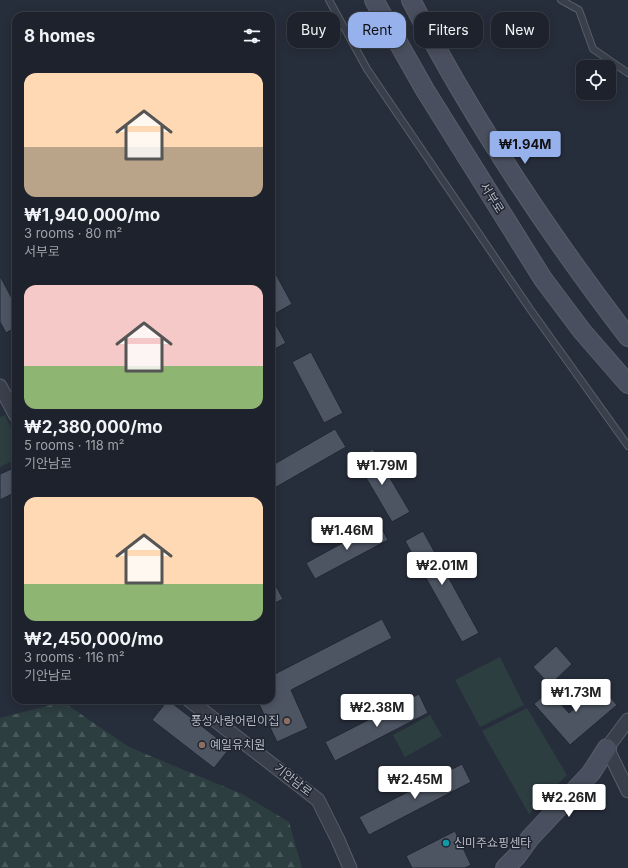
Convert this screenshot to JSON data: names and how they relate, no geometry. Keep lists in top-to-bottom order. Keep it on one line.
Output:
{"streets":{"main road":["서부로"],"street":["기안남로"]},"places":["풍성사랑어린이집","예일유치원","신미주쇼핑센타"],"page":{"chip":["Buy","Rent","Filters","New"],"heading":"8 homes","list":[{"name":"₩1,940,000/mo","note":"3 rooms · 80 m² · 서부로"},{"name":"₩2,380,000/mo","note":"5 rooms · 118 m² · 기안남로"},{"name":"₩2,450,000/mo","note":"3 rooms · 116 m² · 기안남로"}],"price":["₩1.94M","₩1.79M","₩1.46M","₩2.01M","₩1.73M","₩2.38M","₩2.45M","₩2.26M"]}}
